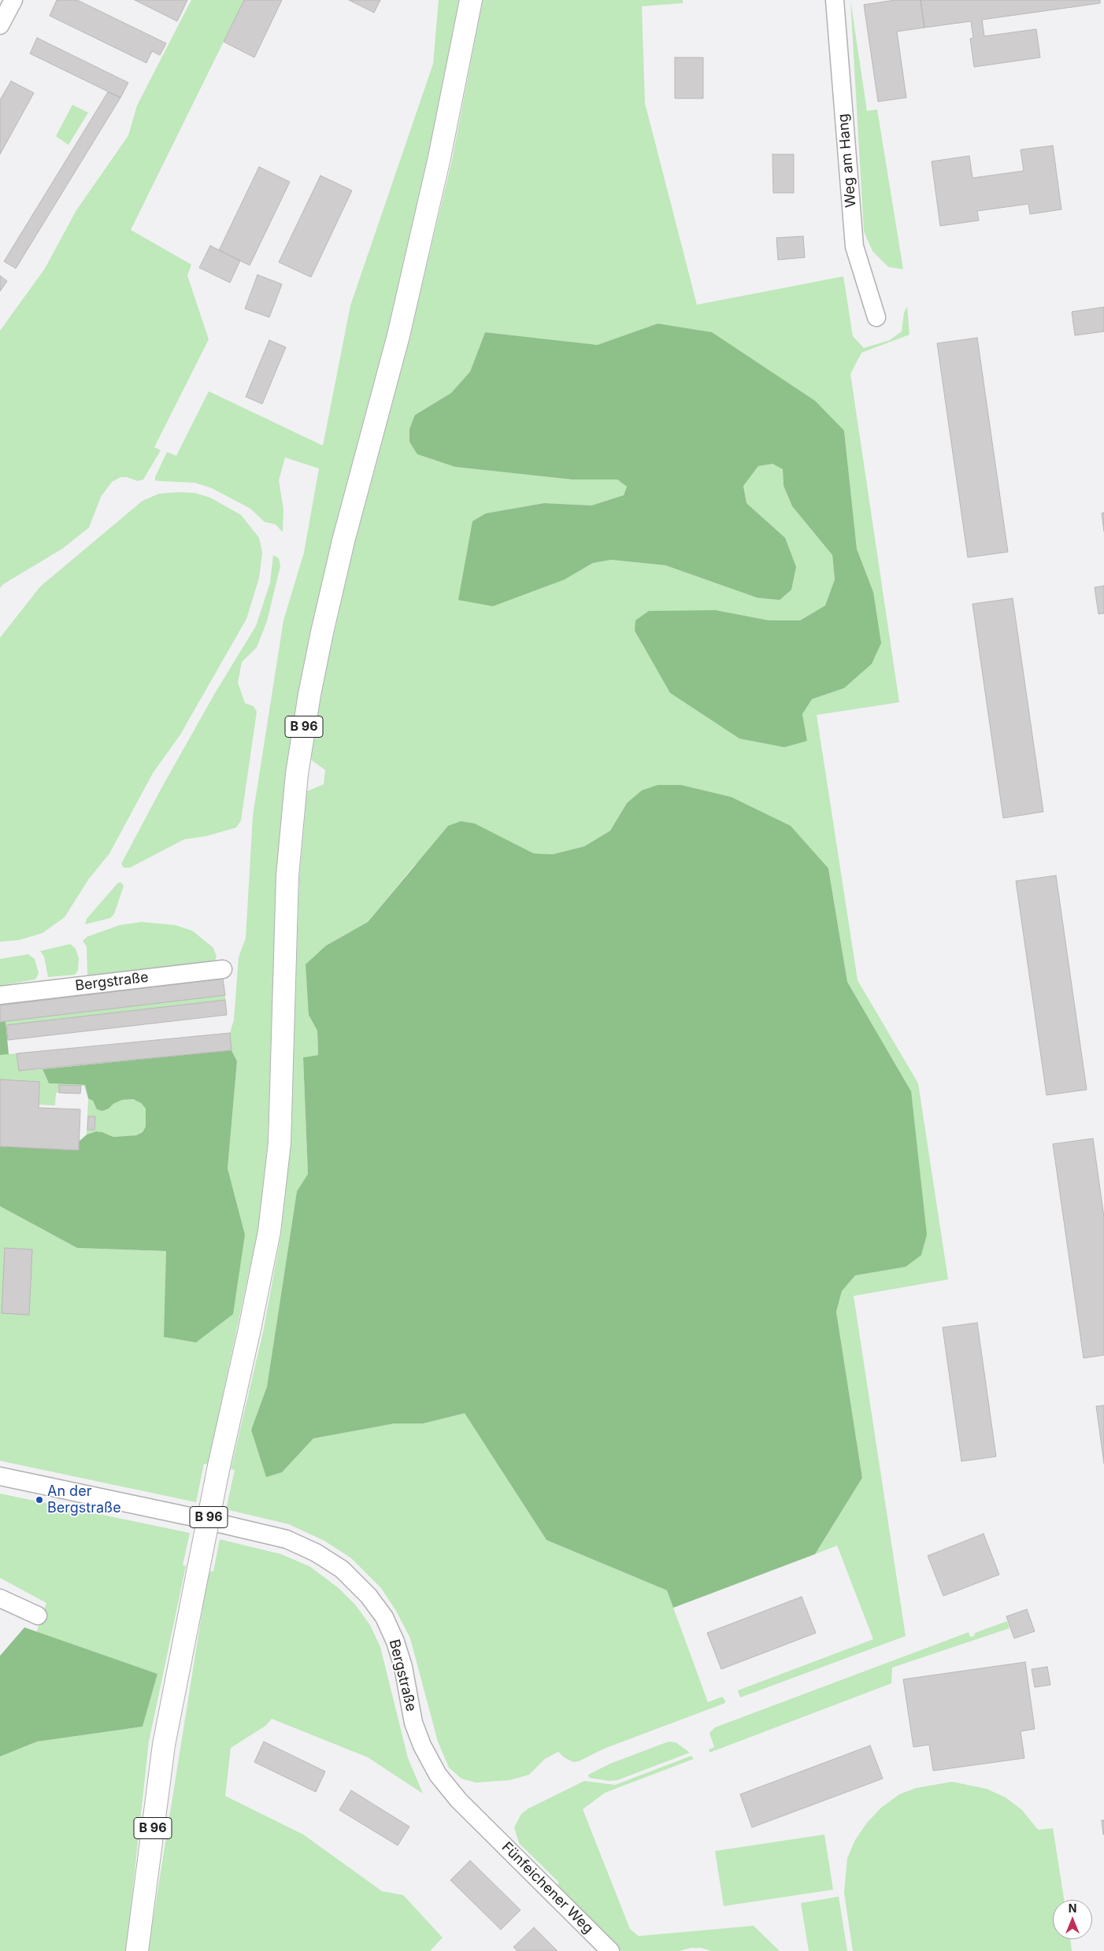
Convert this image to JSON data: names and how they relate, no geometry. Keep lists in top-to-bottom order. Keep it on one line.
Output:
{"streets":{"main road":["B 96"],"street":["Weg am Hang","Bergstraße","Fünfeichener Weg"]},"crossings":[["Bergstraße","Fünfeichener Weg"]],"places":["An der Bergstraße"],"north":"top"}
